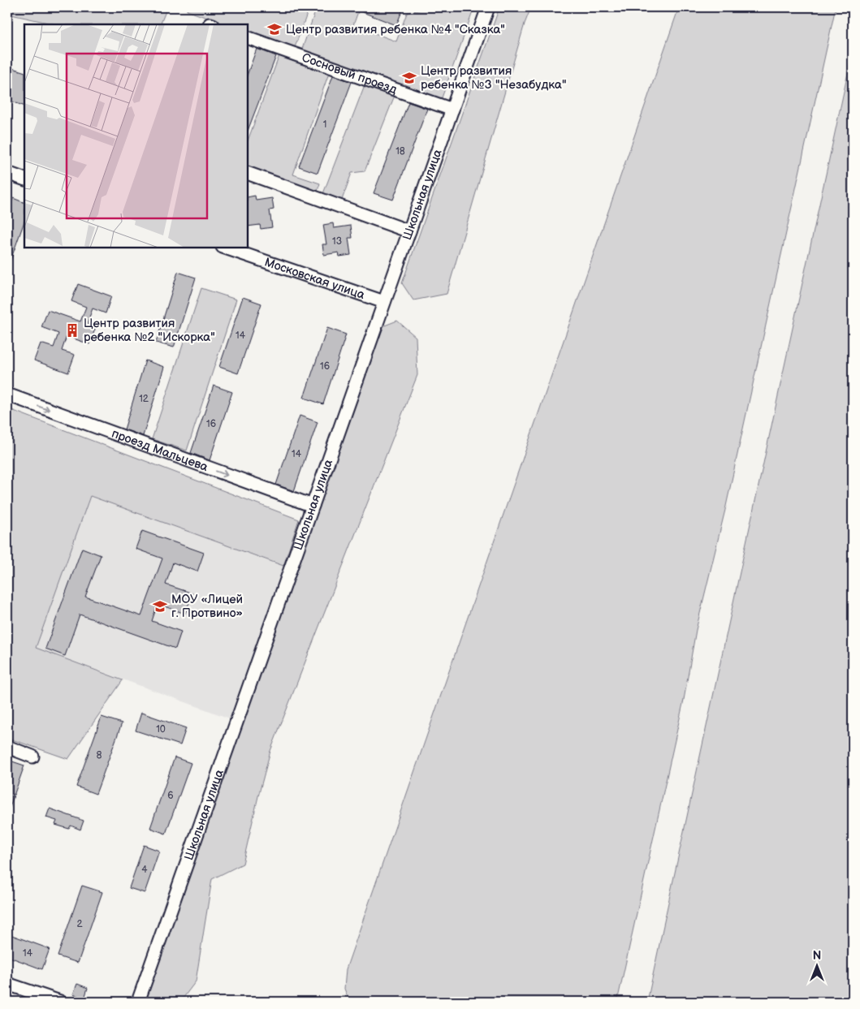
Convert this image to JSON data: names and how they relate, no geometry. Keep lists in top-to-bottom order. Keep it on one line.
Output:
{"streets":{"street":["Сосновый проезд","Школьная улица","Московская улица","проезд Мальцева"]},"crossings":[["Сосновый проезд","Школьная улица"],["Школьная улица","Московская улица"],["Школьная улица","проезд Мальцева"]],"one_way":["проезд Мальцева"],"places":{"school or university":["Центр развития ребенка №4 \"Сказка\"","Центр развития ребенка №3 \"Незабудка\"","МОУ «Лицей г. Протвино»"],"building":["Центр развития ребенка №2 \"Искорка\""]},"house_numbers":["1","18","13","14","16","12","16","14","10","8","6","4","2","14"],"north":"top"}
